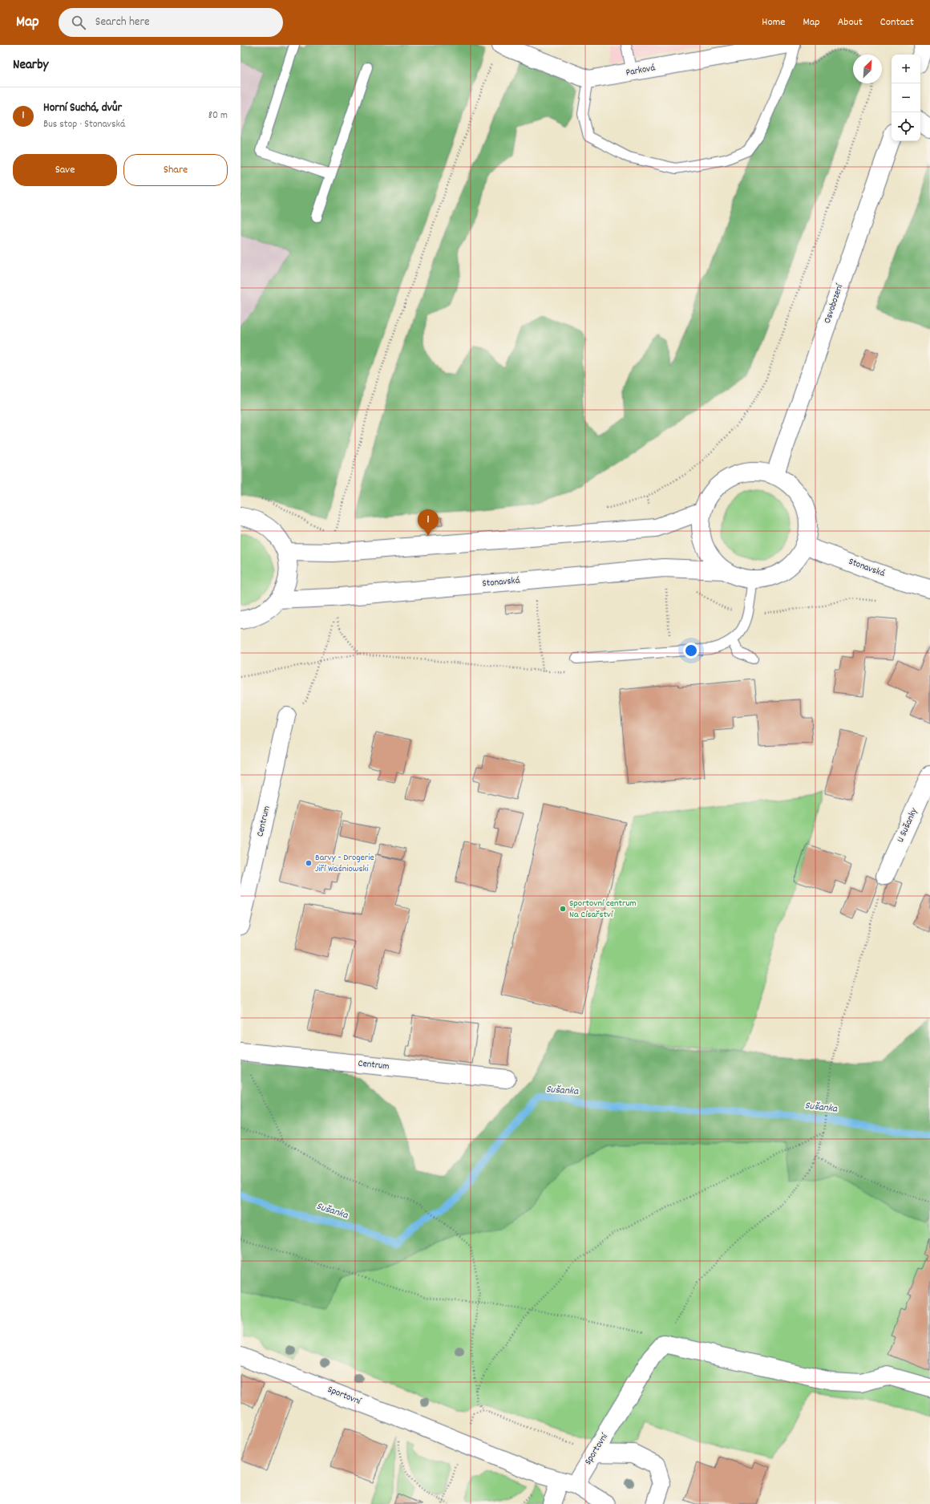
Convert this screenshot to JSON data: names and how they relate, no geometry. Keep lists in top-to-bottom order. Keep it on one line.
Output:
{"streets":{"main road":["Parková","Osvobození","Stonavská","Centrum","U Sušanky","Sportovní"]},"crossings":[["Osvobození","Stonavská"]],"water":["Sušanka"],"places":["Barvy - Drogerie Jiří Waśniowski","Sportovní centrum Na Císařství"],"north":"top right","page":{"header":"Map","search":"Search here","nav":["Home","Map","About","Contact"],"heading":"Nearby","map_buttons":["+","−"],"list":[{"mark":"1","name":"Horní Suchá, dvůr","note":"Bus stop · Stonavská","value":"80 m"}],"buttons":["Save","Share"],"pins":"1"}}
